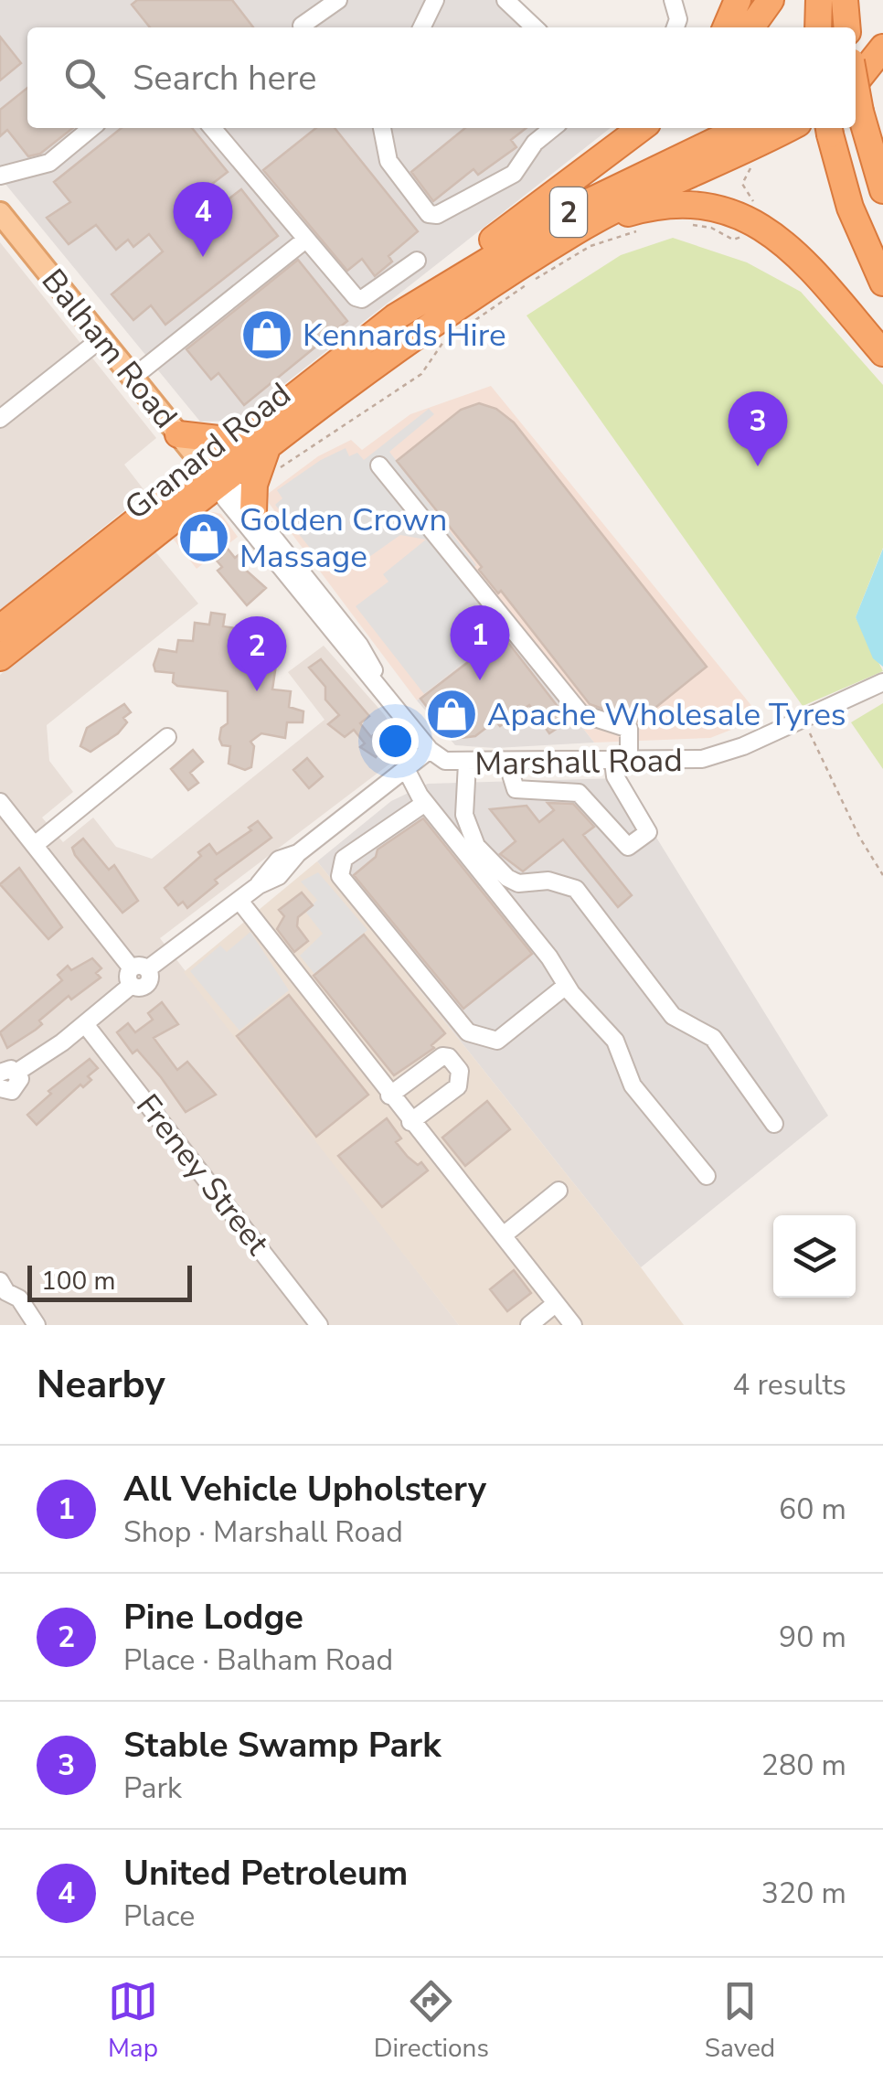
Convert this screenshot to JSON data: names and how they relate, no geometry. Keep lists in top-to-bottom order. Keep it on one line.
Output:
{"streets":{"highway":["2","Granard Road"],"main road":["Balham Road"],"street":["Marshall Road","Freney Street"]},"crossings":[["Balham Road","Granard Road"],["Balham Road","Marshall Road"],["Marshall Road","Freney Street"]],"places":{"shop":["Kennards Hire","Golden Crown Massage","Apache Wholesale Tyres"]},"scale_bar":"100 m","page":{"search":"Search here","pins":["4","3","1","2"],"scale":"100 m","heading":["Nearby","4 results"],"list":[{"mark":"1","name":"All Vehicle Upholstery","note":"Shop · Marshall Road","value":"60 m"},{"mark":"2","name":"Pine Lodge","note":"Place · Balham Road","value":"90 m"},{"mark":"3","name":"Stable Swamp Park","note":"Park","value":"280 m"},{"mark":"4","name":"United Petroleum","note":"Place","value":"320 m"}],"nav":["Map","Directions","Saved"]}}
